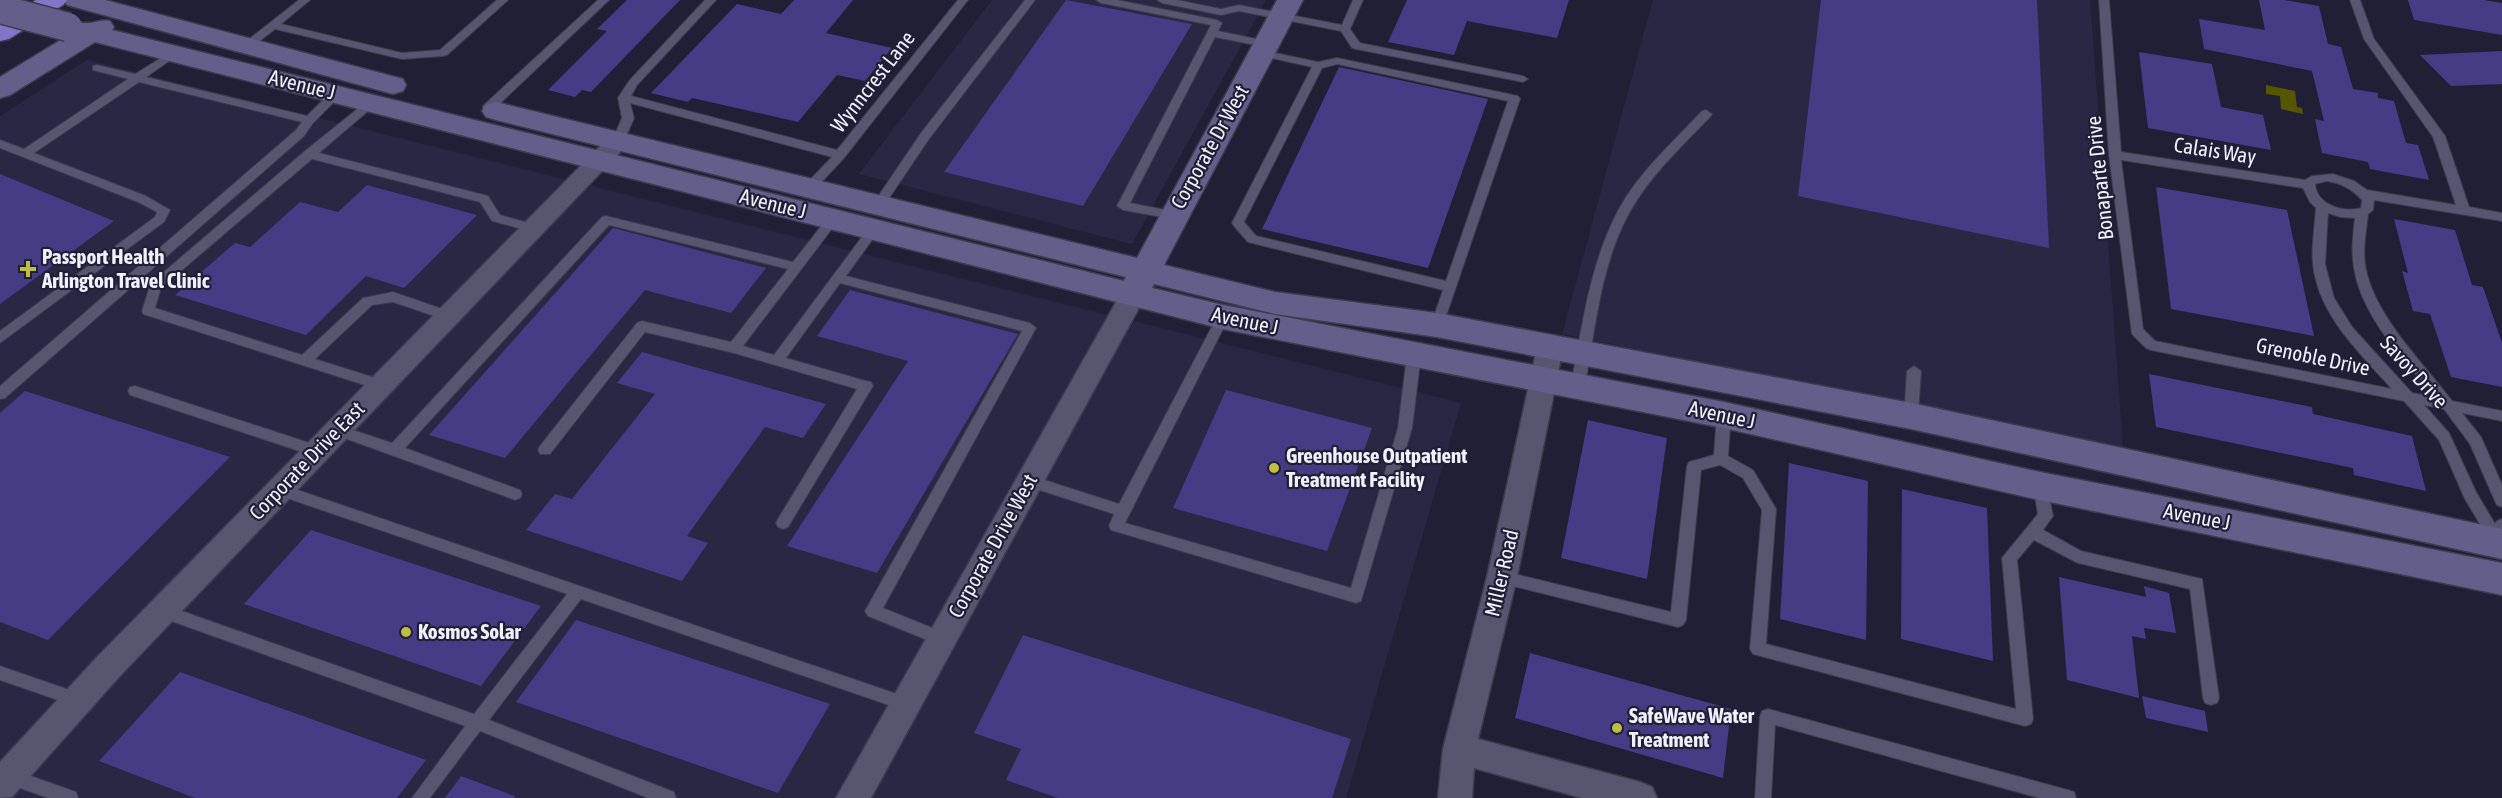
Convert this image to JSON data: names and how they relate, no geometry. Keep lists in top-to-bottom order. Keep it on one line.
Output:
{"streets":{"street":["Avenue J","Corporate Dr West","Corporate Drive East","Corporate Drive West","Miller Road"],"lane":["Wynncrest Lane","Calais Way","Bonaparte Drive","Grenoble Drive","Savoy Drive"]},"crossings":[["Wynncrest Lane","Avenue J"],["Avenue J","Corporate Dr West"],["Avenue J","Savoy Drive"],["Avenue J","Corporate Drive East"],["Avenue J","Corporate Drive West"],["Avenue J","Miller Road"],["Corporate Dr West","Corporate Drive West"],["Calais Way","Bonaparte Drive"],["Bonaparte Drive","Grenoble Drive"],["Grenoble Drive","Savoy Drive"]],"places":{"health":["Passport Health Arlington Travel Clinic"],"other":["Greenhouse Outpatient Treatment Facility","Kosmos Solar","SafeWave Water Treatment"]}}
